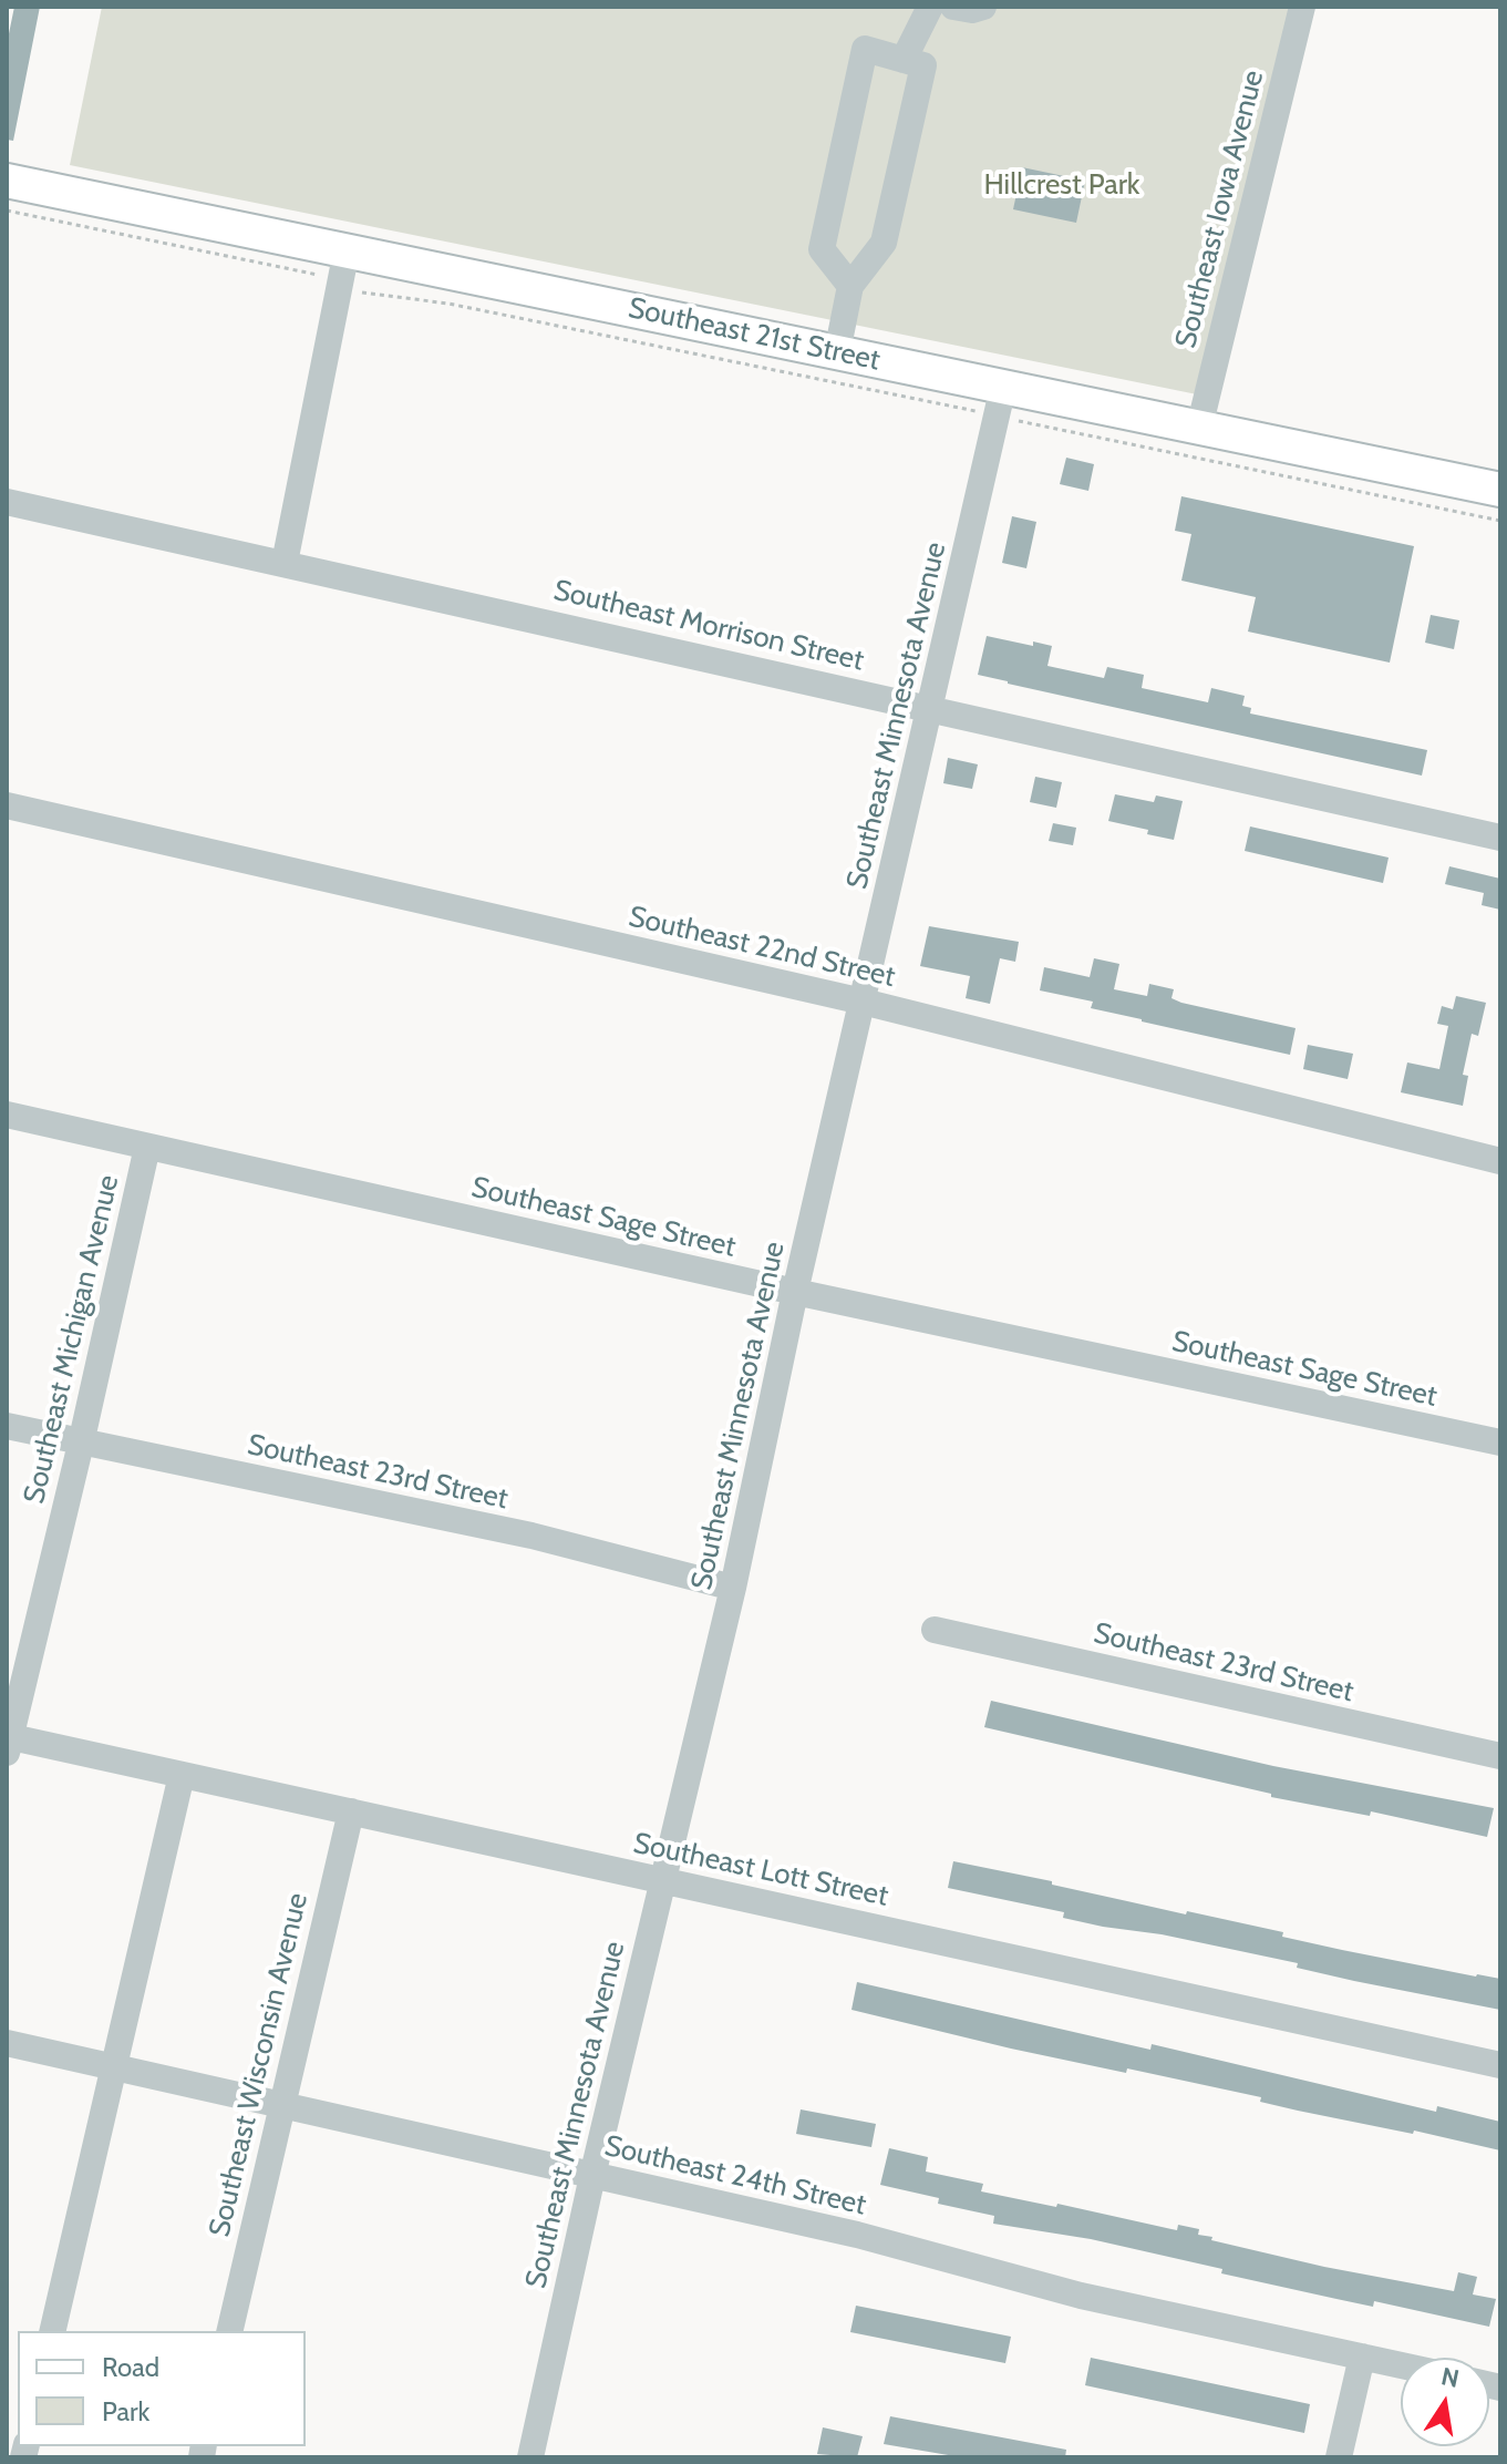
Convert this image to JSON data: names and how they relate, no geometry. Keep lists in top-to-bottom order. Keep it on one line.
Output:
{"streets":{"main road":["Southeast 21st Street"],"street":["Southeast Iowa Avenue","Southeast Morrison Street","Southeast Minnesota Avenue","Southeast 22nd Street","Southeast Sage Street","Southeast Michigan Avenue","Southeast 23rd Street","Southeast Lott Street","Southeast Wisconsin Avenue","Southeast 24th Street"]},"crossings":[["Southeast Iowa Avenue","Southeast 21st Street"],["Southeast 21st Street","Southeast Minnesota Avenue"],["Southeast Morrison Street","Southeast Minnesota Avenue"],["Southeast Minnesota Avenue","Southeast 22nd Street"],["Southeast Minnesota Avenue","Southeast Sage Street"],["Southeast Minnesota Avenue","Southeast 23rd Street"],["Southeast Minnesota Avenue","Southeast Lott Street"],["Southeast Minnesota Avenue","Southeast 24th Street"],["Southeast Sage Street","Southeast Michigan Avenue"],["Southeast Michigan Avenue","Southeast 23rd Street"],["Southeast Michigan Avenue","Southeast Lott Street"],["Southeast Lott Street","Southeast Wisconsin Avenue"],["Southeast Wisconsin Avenue","Southeast 24th Street"]],"parks":["Hillcrest Park"],"legend":["Road","Park"],"north":"top"}
